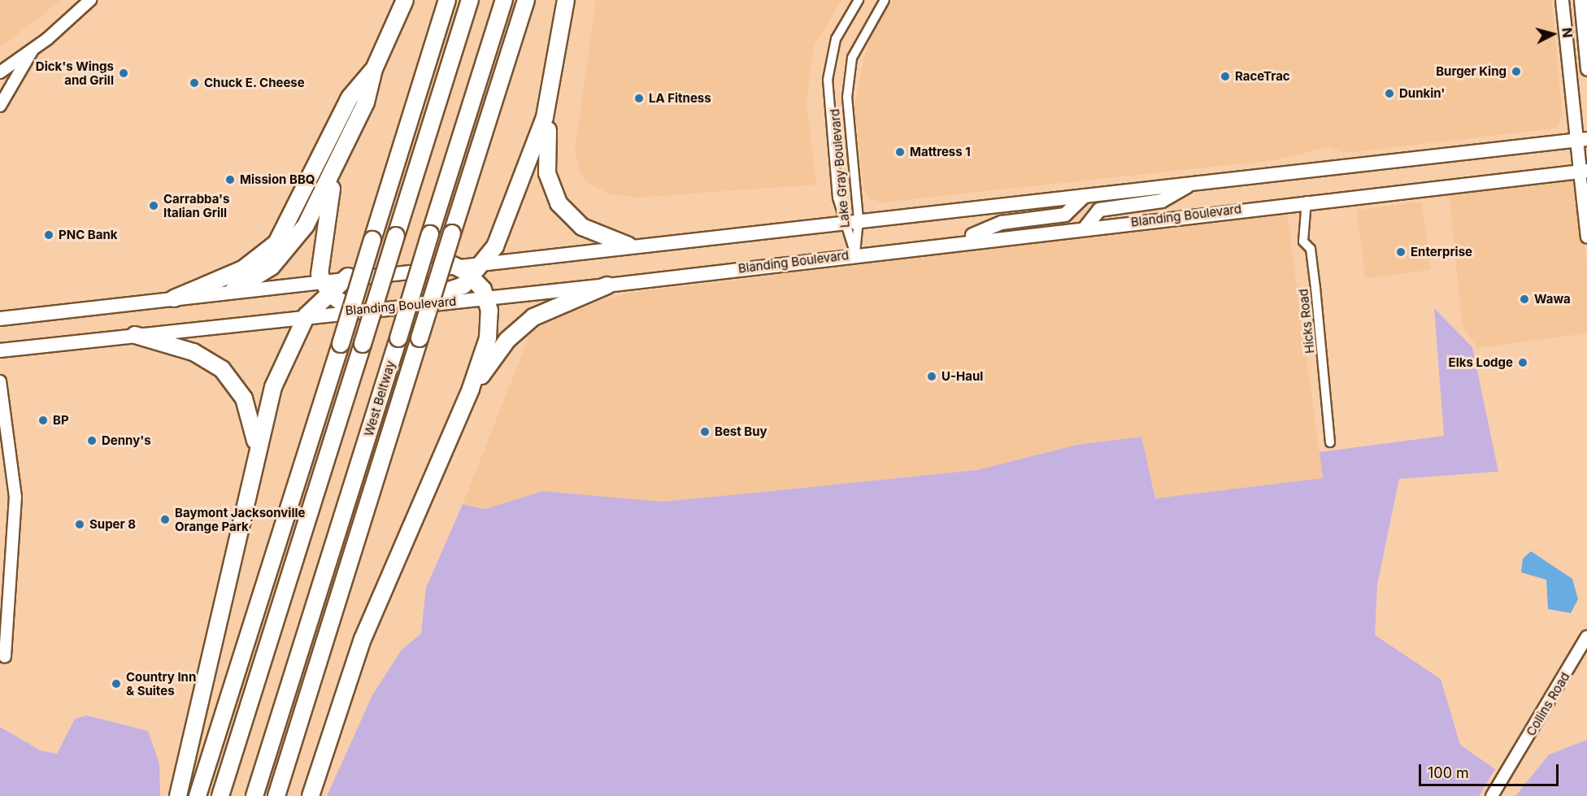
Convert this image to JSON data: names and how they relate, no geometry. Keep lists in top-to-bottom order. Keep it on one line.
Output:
{"streets":{"highway":["West Beltway"],"main road":["Blanding Boulevard"],"street":["Lake Gray Boulevard","Hicks Road","Collins Road"]},"crossings":[["Lake Gray Boulevard","Blanding Boulevard"],["Blanding Boulevard","Hicks Road"]],"places":["Burger King","Dick's Wings and Grill","RaceTrac","Chuck E. Cheese","Dunkin'","LA Fitness","Mattress 1","Mission BBQ","Carrabba's Italian Grill","PNC Bank","Enterprise","Wawa","Elks Lodge","U-Haul","BP","Best Buy","Denny's","Baymont Jacksonville Orange Park","Super 8","Country Inn & Suites"],"scale_bar":"100 m","north":"right"}
